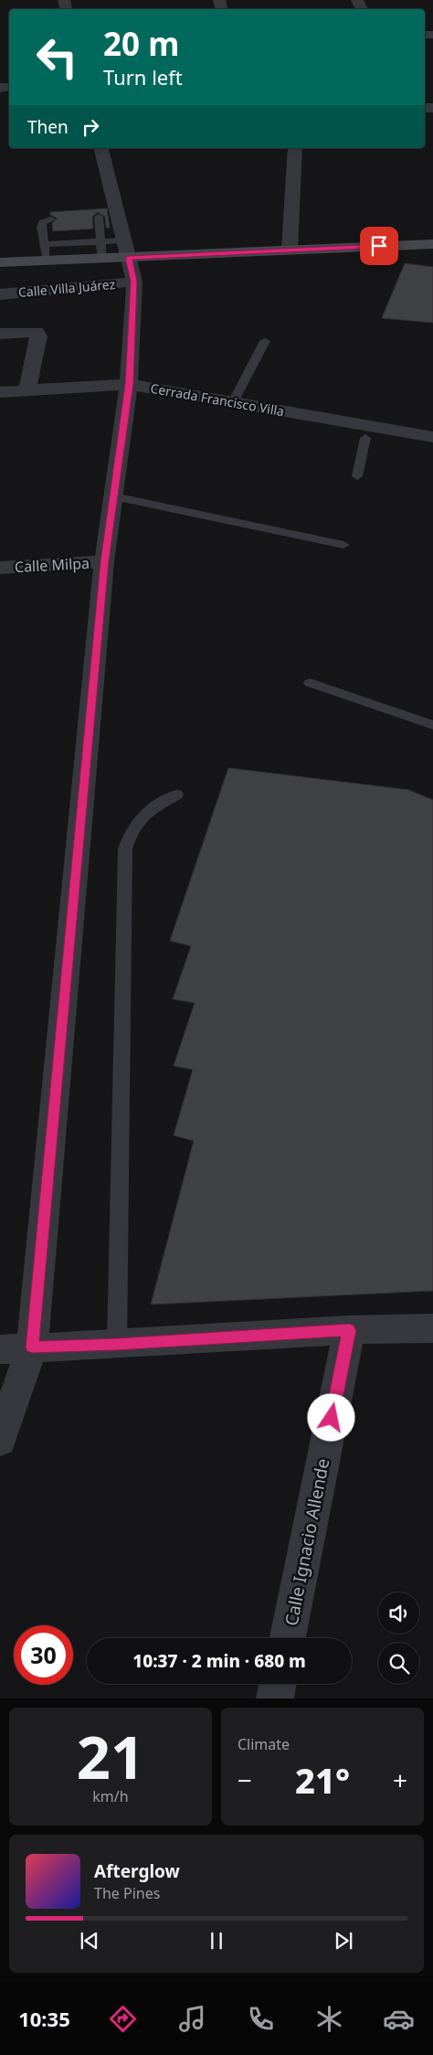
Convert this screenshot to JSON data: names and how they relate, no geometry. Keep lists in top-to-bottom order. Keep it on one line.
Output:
{"streets":{"street":["Calle Villa Juárez","Cerrada Francisco Villa","Calle Milpa","Calle Ignacio Allende"]},"page":{"turn":["20 m","Turn left"],"then":"Then","limit":"30","trip":"10:37 · 2 min · 680 m","tile":[["21","km/h"],"Climate"],"heat":["−","21°","+"],"song":["Afterglow","The Pines"],"tabs":"10:35"}}
